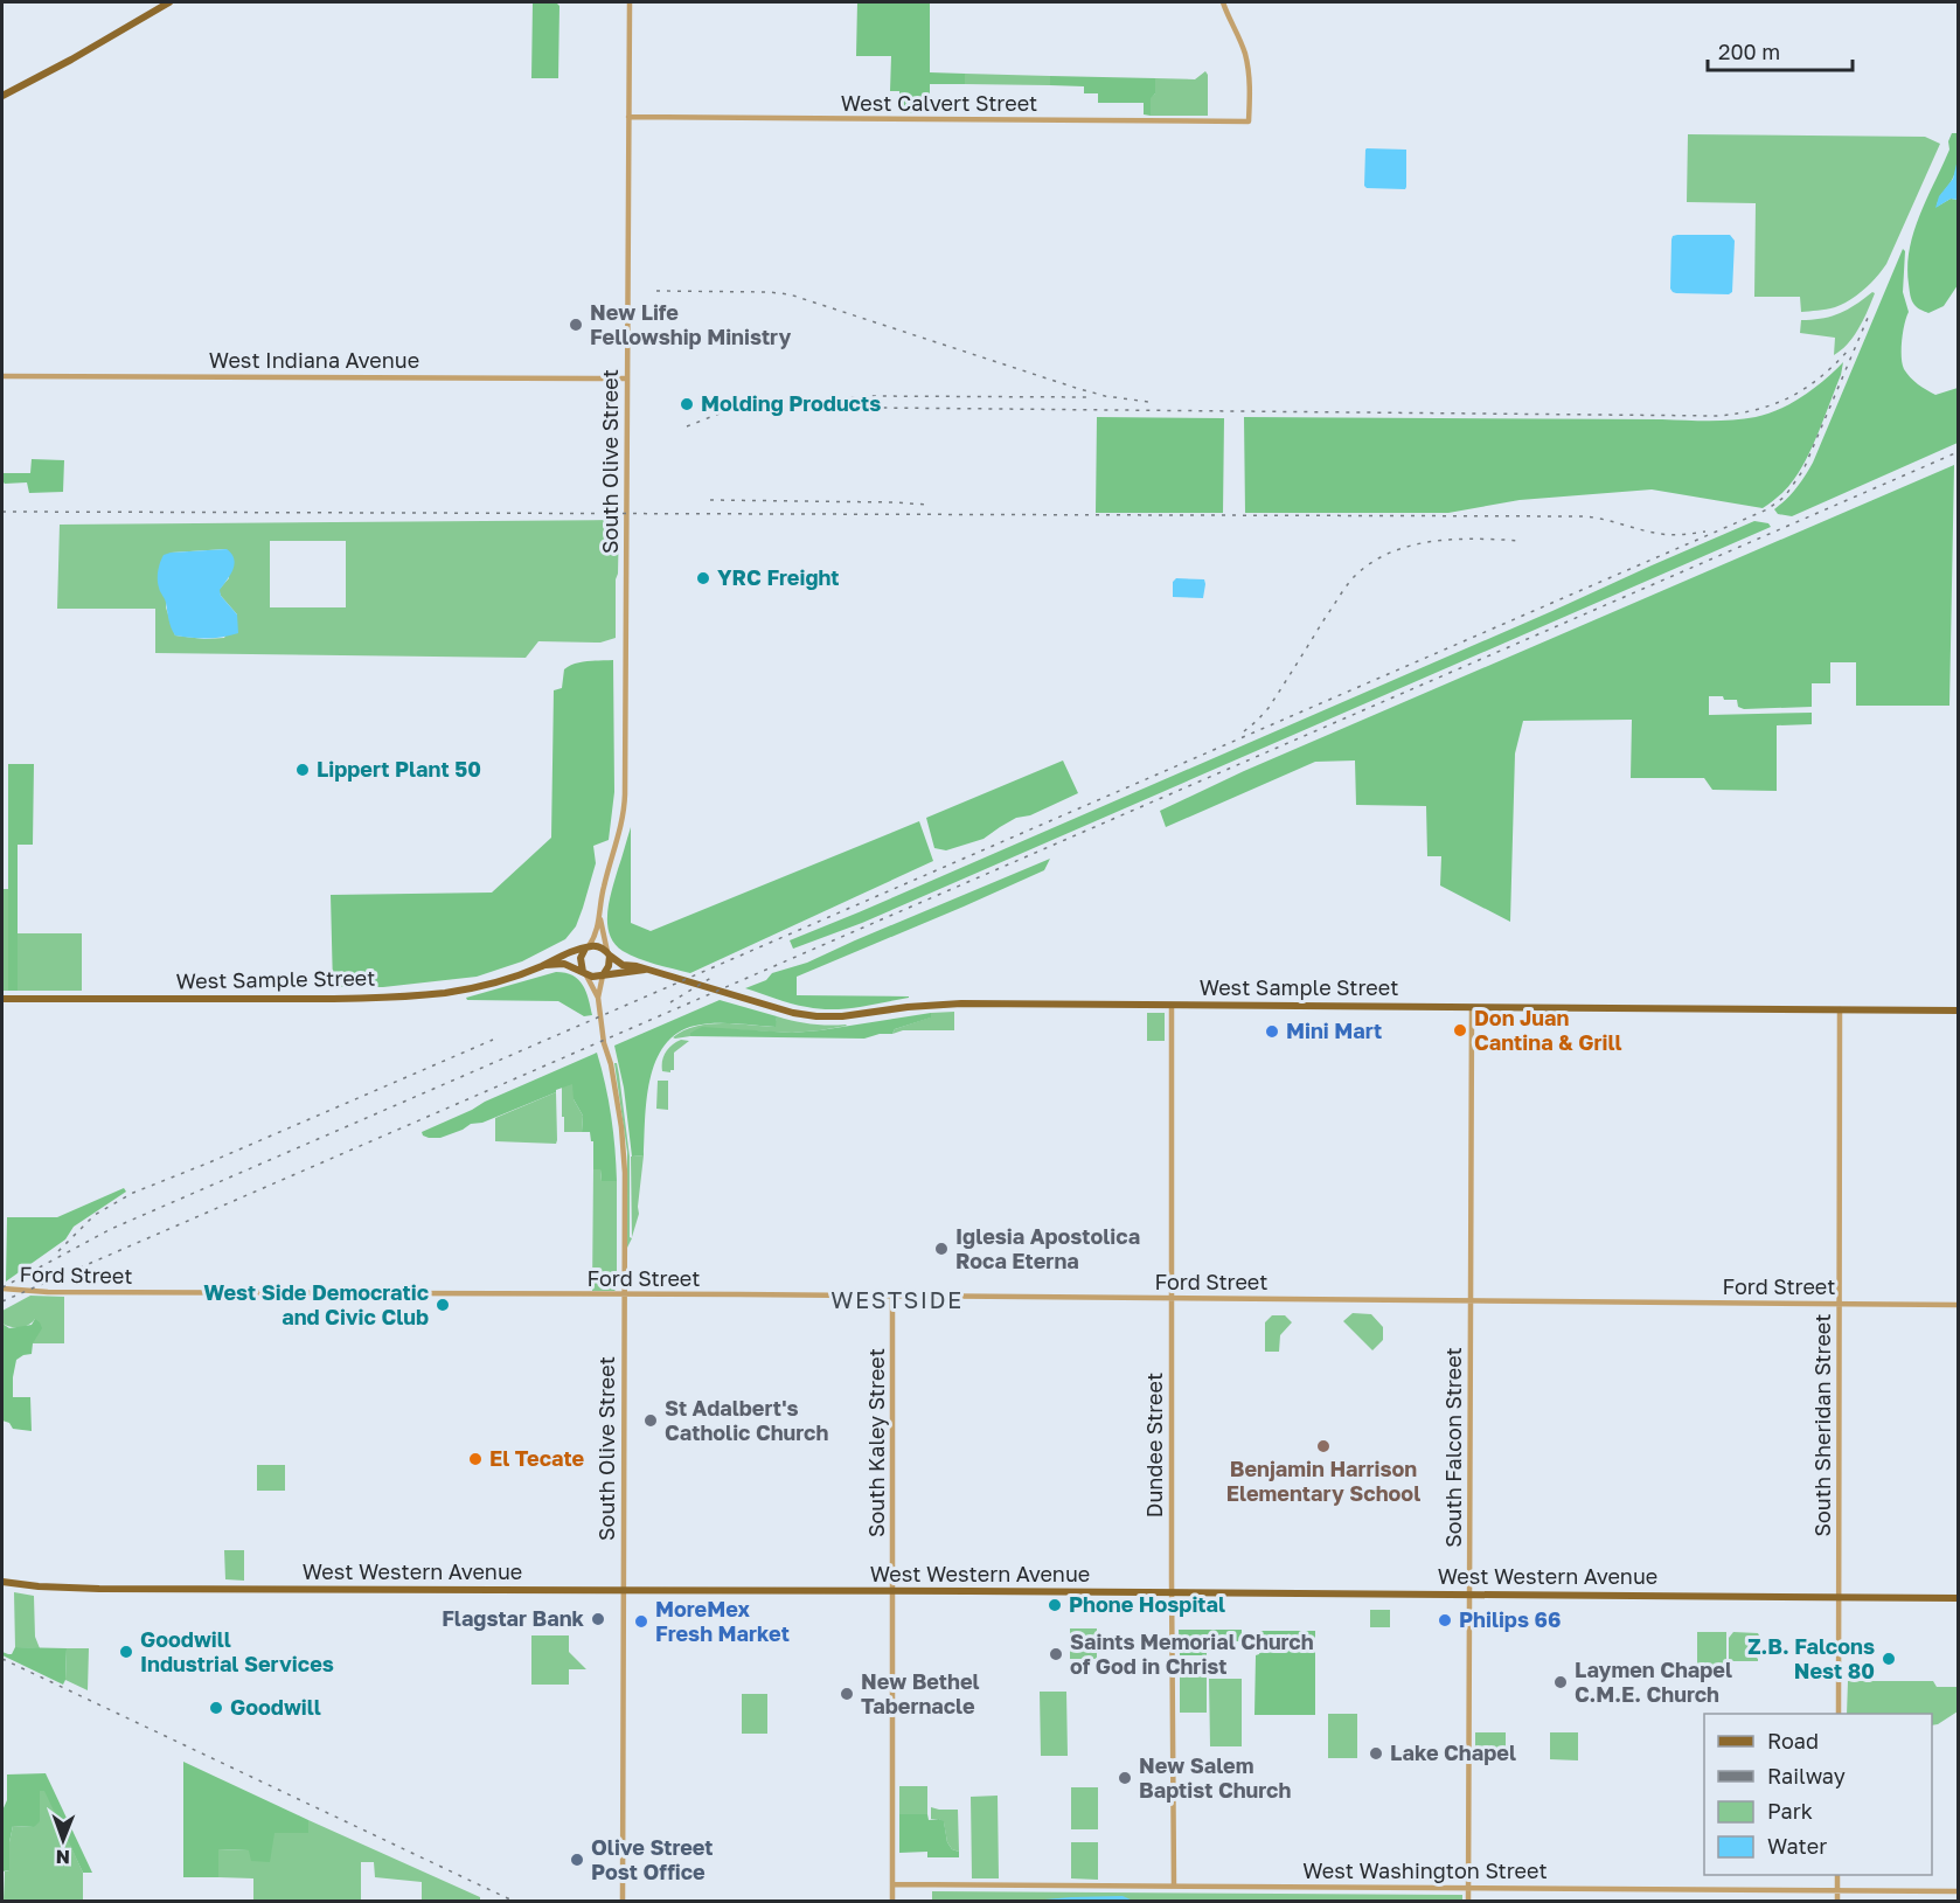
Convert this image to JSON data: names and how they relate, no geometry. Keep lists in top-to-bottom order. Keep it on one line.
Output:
{"streets":{"main road":["West Sample Street","West Western Avenue"],"street":["West Calvert Street","West Indiana Avenue","South Olive Street","Ford Street","South Sheridan Street","South Kaley Street","Dundee Street","South Falcon Street","West Washington Street"]},"crossings":[["West Calvert Street","South Olive Street"],["West Indiana Avenue","South Olive Street"],["South Olive Street","West Sample Street"],["South Olive Street","Ford Street"],["South Olive Street","West Western Avenue"],["West Sample Street","South Sheridan Street"],["West Sample Street","Dundee Street"],["West Sample Street","South Falcon Street"],["Ford Street","South Sheridan Street"],["Ford Street","South Kaley Street"],["Ford Street","Dundee Street"],["Ford Street","South Falcon Street"],["South Sheridan Street","West Western Avenue"],["South Kaley Street","West Western Avenue"],["South Kaley Street","West Washington Street"],["Dundee Street","West Western Avenue"],["Dundee Street","West Washington Street"],["South Falcon Street","West Western Avenue"],["South Falcon Street","West Washington Street"]],"districts":["WESTSIDE"],"places":["New Life Fellowship Ministry","Molding Products","YRC Freight","Lippert Plant 50","Don Juan Cantina & Grill","Mini Mart","Iglesia Apostolica Roca Eterna","West Side Democratic and Civic Club","St Adalbert's Catholic Church","Benjamin Harrison Elementary School","El Tecate","Phone Hospital","Flagstar Bank","Philips 66","MoreMex Fresh Market","Goodwill Industrial Services","Saints Memorial Church of God in Christ","Z.B. Falcons Nest 80","Laymen Chapel C.M.E. Church","New Bethel Tabernacle","Goodwill","Lake Chapel","New Salem Baptist Church","Olive Street Post Office"],"legend":["Road","Railway","Park","Water"],"scale_bar":"200 m","north":"bottom"}
